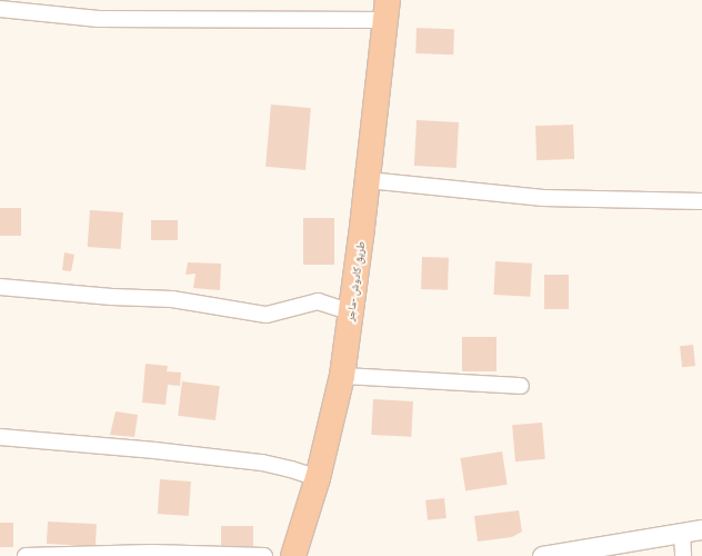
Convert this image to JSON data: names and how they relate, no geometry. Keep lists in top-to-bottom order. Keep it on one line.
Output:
{"streets":{"highway":["طريق كادوش -ماجر"]}}
